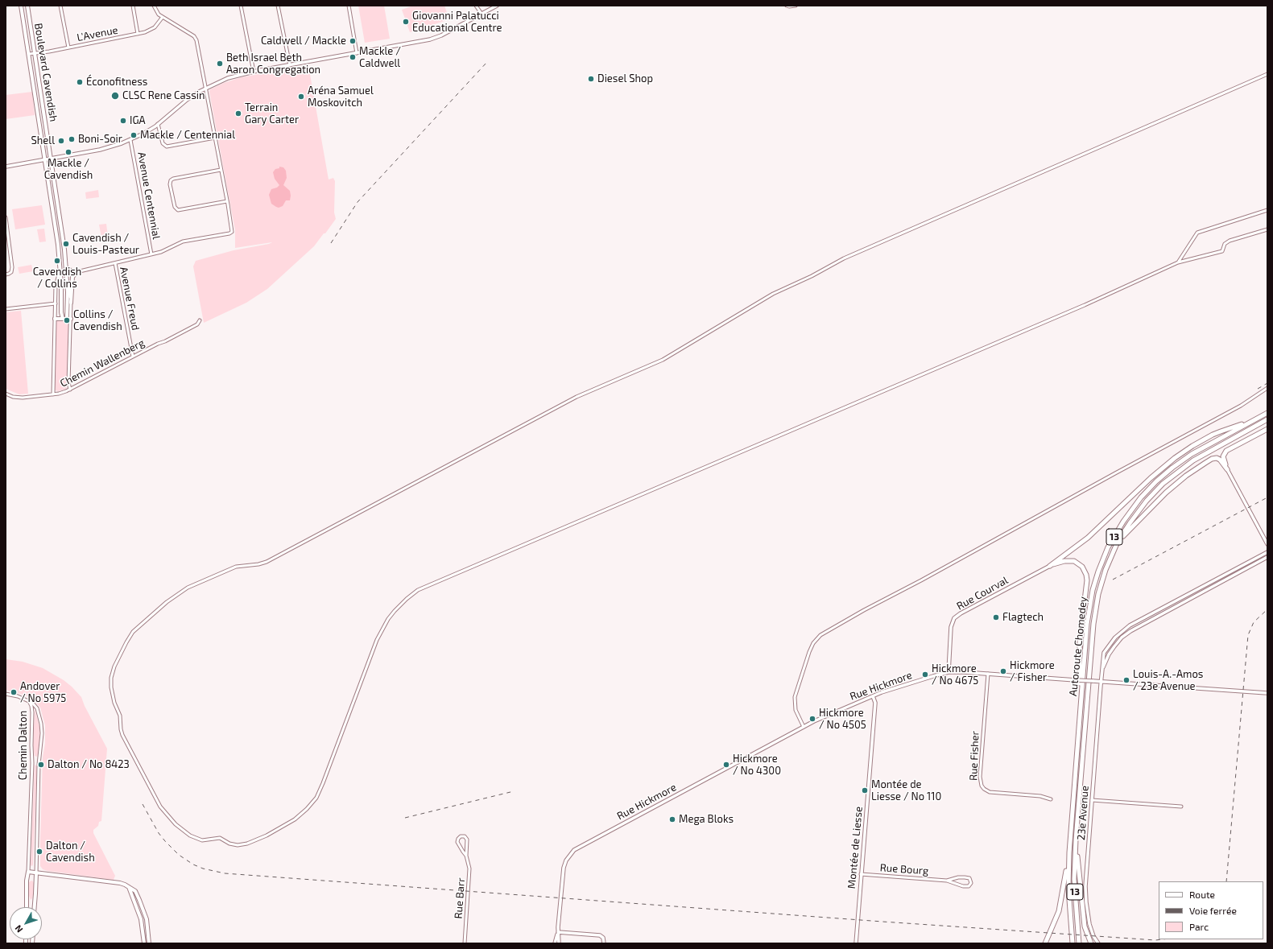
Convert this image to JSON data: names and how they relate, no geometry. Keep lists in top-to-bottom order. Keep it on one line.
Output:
{"streets":{"highway":["13","Autoroute Chomedey"],"main road":["Boulevard Cavendish","Chemin Dalton"],"street":["L'Avenue","Avenue Centennial","Avenue Freud","Chemin Wallenberg","Rue Courval","Rue Hickmore","Rue Fisher","23e Avenue","Montée de Liesse","Rue Bourg","Rue Barr"]},"crossings":[["L'Avenue","Boulevard Cavendish"],["Boulevard Cavendish","Chemin Wallenberg"],["Avenue Freud","Chemin Wallenberg"],["Rue Courval","Rue Hickmore"],["Rue Hickmore","Rue Fisher"],["Rue Hickmore","23e Avenue"],["Rue Hickmore","Montée de Liesse"],["Montée de Liesse","Rue Bourg"]],"places":["Giovanni Palatucci Educational Centre","Caldwell / Mackle","Mackle / Caldwell","Beth Israel Beth Aaron Congregation","Diesel Shop","Éconofitness","CLSC Rene Cassin","Aréna Samuel Moskovitch","Terrain Gary Carter","IGA","Mackle / Centennial","Boni-Soir","Shell","Mackle / Cavendish","Cavendish / Louis-Pasteur","Cavendish / Collins","Collins / Cavendish","Flagtech","Hickmore / Fisher","Hickmore / No 4675","Louis-A.-Amos / 23e Avenue","Andover / No 5975","Hickmore / No 4505","Dalton / No 8423","Hickmore / No 4300","Montée de Liesse / No 110","Mega Bloks","Dalton / Cavendish"],"legend":["Route","Voie ferrée","Parc"],"north":"bottom left"}
